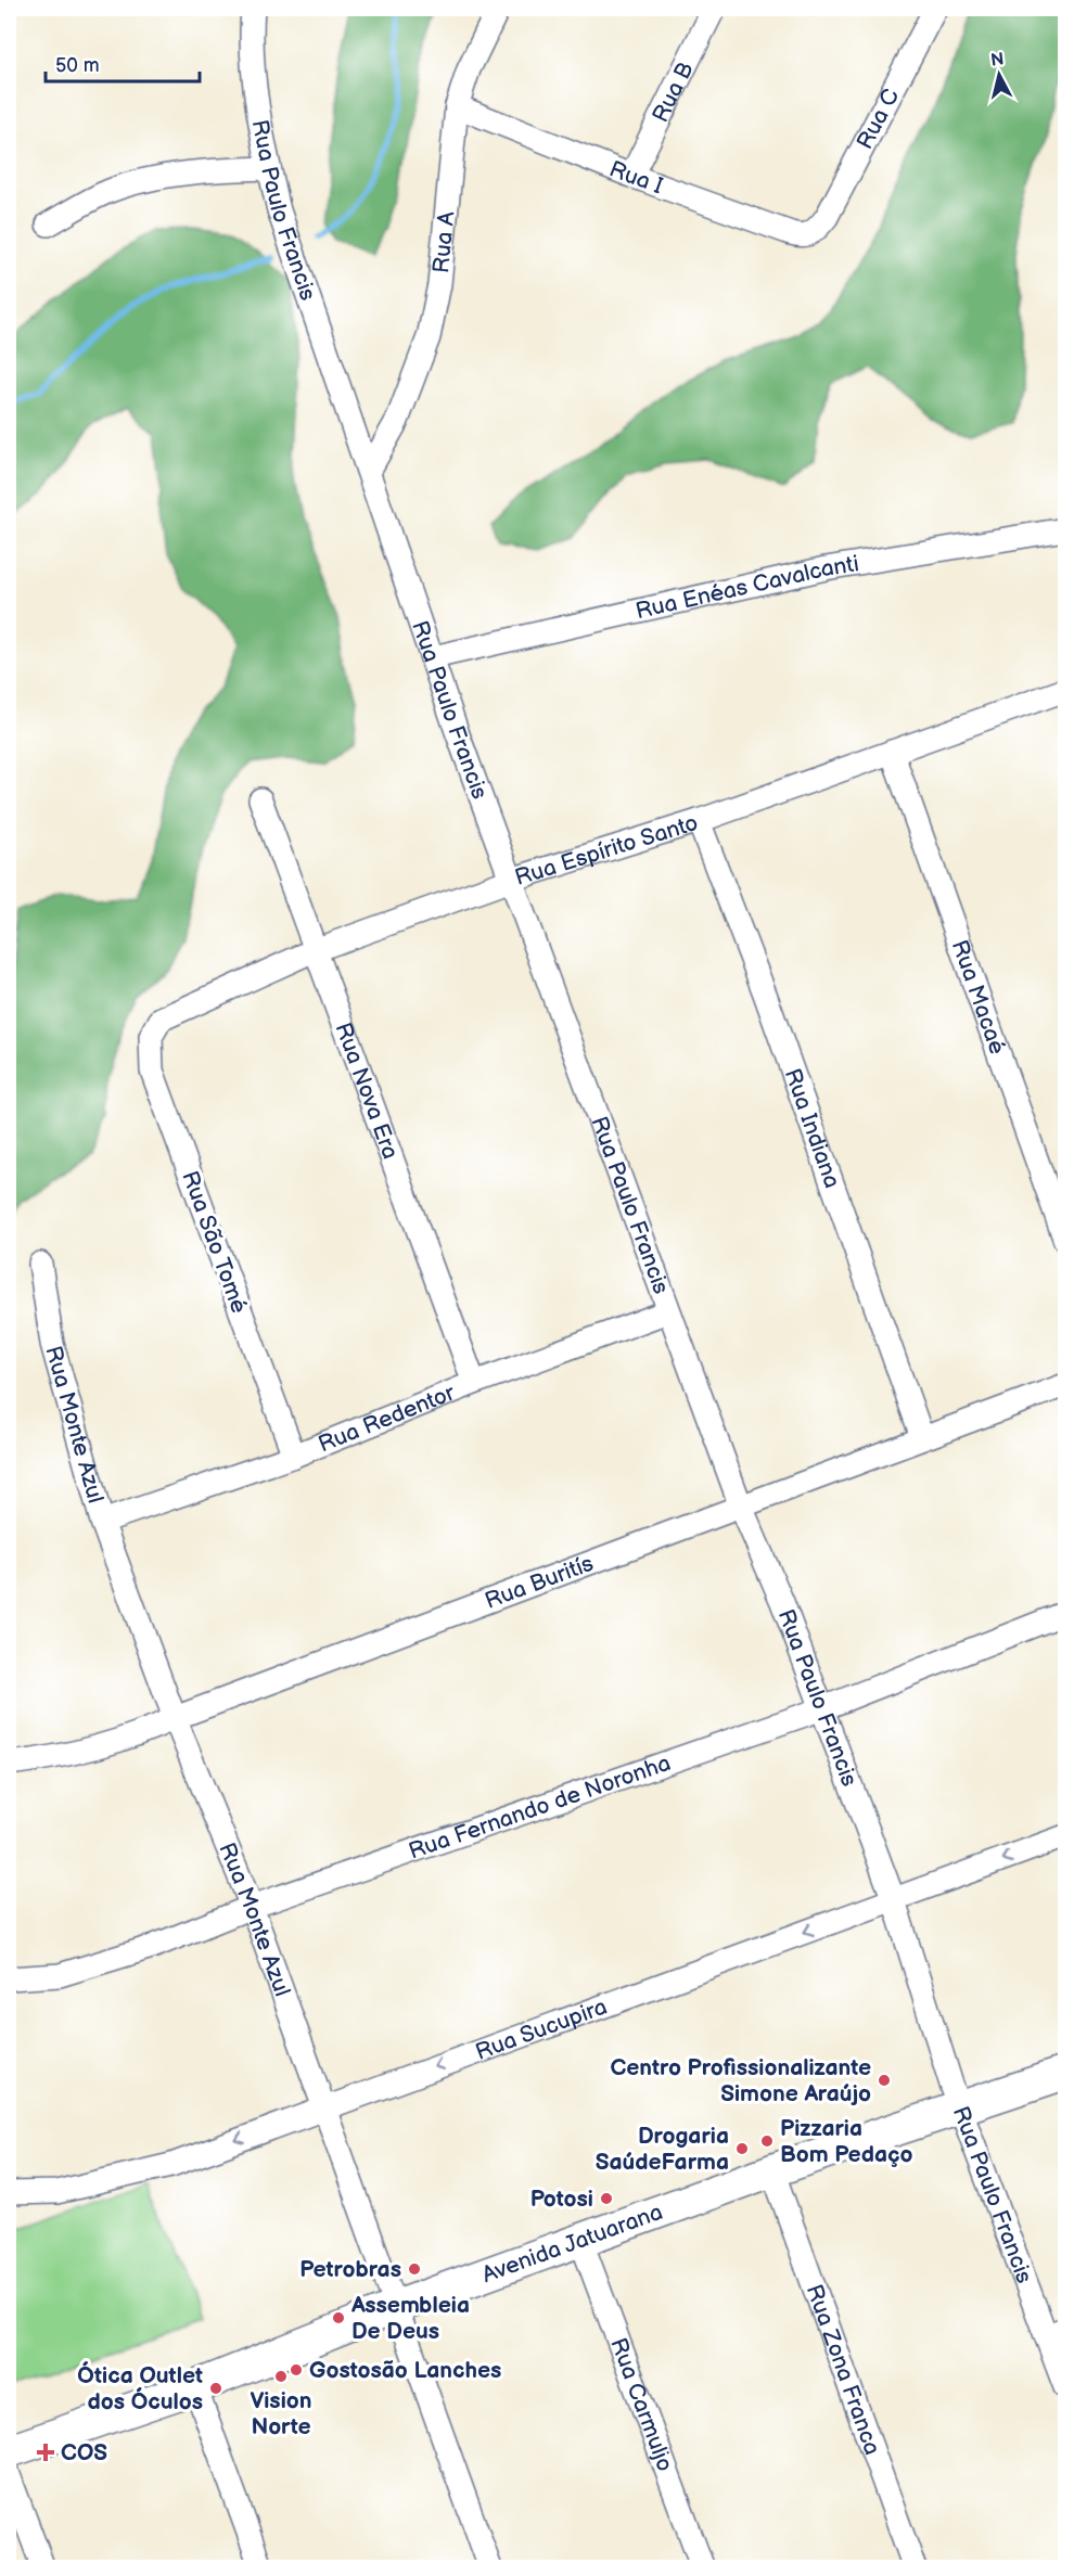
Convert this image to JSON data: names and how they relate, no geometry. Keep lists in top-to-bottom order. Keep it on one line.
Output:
{"streets":{"street":["Rua B","Rua C","Rua I","Rua Paulo Francis","Rua A","Rua Enéas Cavalcanti","Rua Espírito Santo","Rua Macaé","Rua Nova Era","Rua Indiana","Rua São Tomé","Rua Redentor","Rua Monte Azul","Rua Buritís","Rua Fernando de Noronha","Rua Sucupira","Avenida Jatuarana","Rua Zona Franca","Rua Carmuljo"]},"crossings":[["Rua B","Rua I"],["Rua C","Rua I"],["Rua I","Rua A"],["Rua Paulo Francis","Rua A"],["Rua Paulo Francis","Rua Enéas Cavalcanti"],["Rua Paulo Francis","Rua Espírito Santo"],["Rua Paulo Francis","Rua Redentor"],["Rua Paulo Francis","Rua Buritís"],["Rua Paulo Francis","Rua Fernando de Noronha"],["Rua Paulo Francis","Rua Sucupira"],["Rua Paulo Francis","Avenida Jatuarana"],["Rua Espírito Santo","Rua Macaé"],["Rua Espírito Santo","Rua Nova Era"],["Rua Espírito Santo","Rua Indiana"],["Rua Espírito Santo","Rua São Tomé"],["Rua Nova Era","Rua Redentor"],["Rua Indiana","Rua Buritís"],["Rua São Tomé","Rua Redentor"],["Rua Redentor","Rua Monte Azul"],["Rua Monte Azul","Rua Buritís"],["Rua Monte Azul","Rua Fernando de Noronha"],["Rua Monte Azul","Rua Sucupira"],["Rua Monte Azul","Avenida Jatuarana"],["Avenida Jatuarana","Rua Zona Franca"],["Avenida Jatuarana","Rua Carmuljo"]],"one_way":["Rua Sucupira"],"places":{"other":["Centro Profissionalizante Simone Araújo","Pizzaria Bom Pedaço","Drogaria SaúdeFarma","Potosi","Petrobras","Assembleia De Deus","Gostosão Lanches","Vision Norte","Ótica Outlet dos Óculos"],"health":["COS"]},"scale_bar":"50 m","north":"top"}
